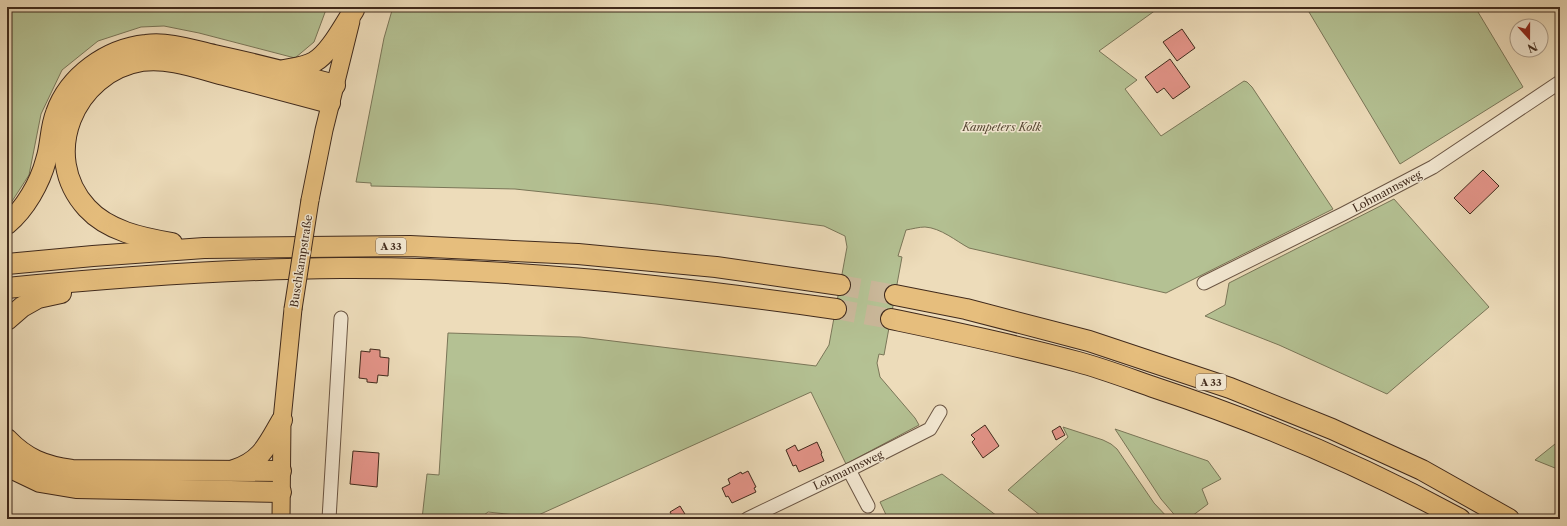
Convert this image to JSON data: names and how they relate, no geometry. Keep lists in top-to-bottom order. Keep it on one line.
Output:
{"streets":{"highway":["A 33"],"main road":["Buschkampstraße"],"street":["Lohmannsweg"]},"parks":["Kampeters Kolk"],"north":"bottom"}
